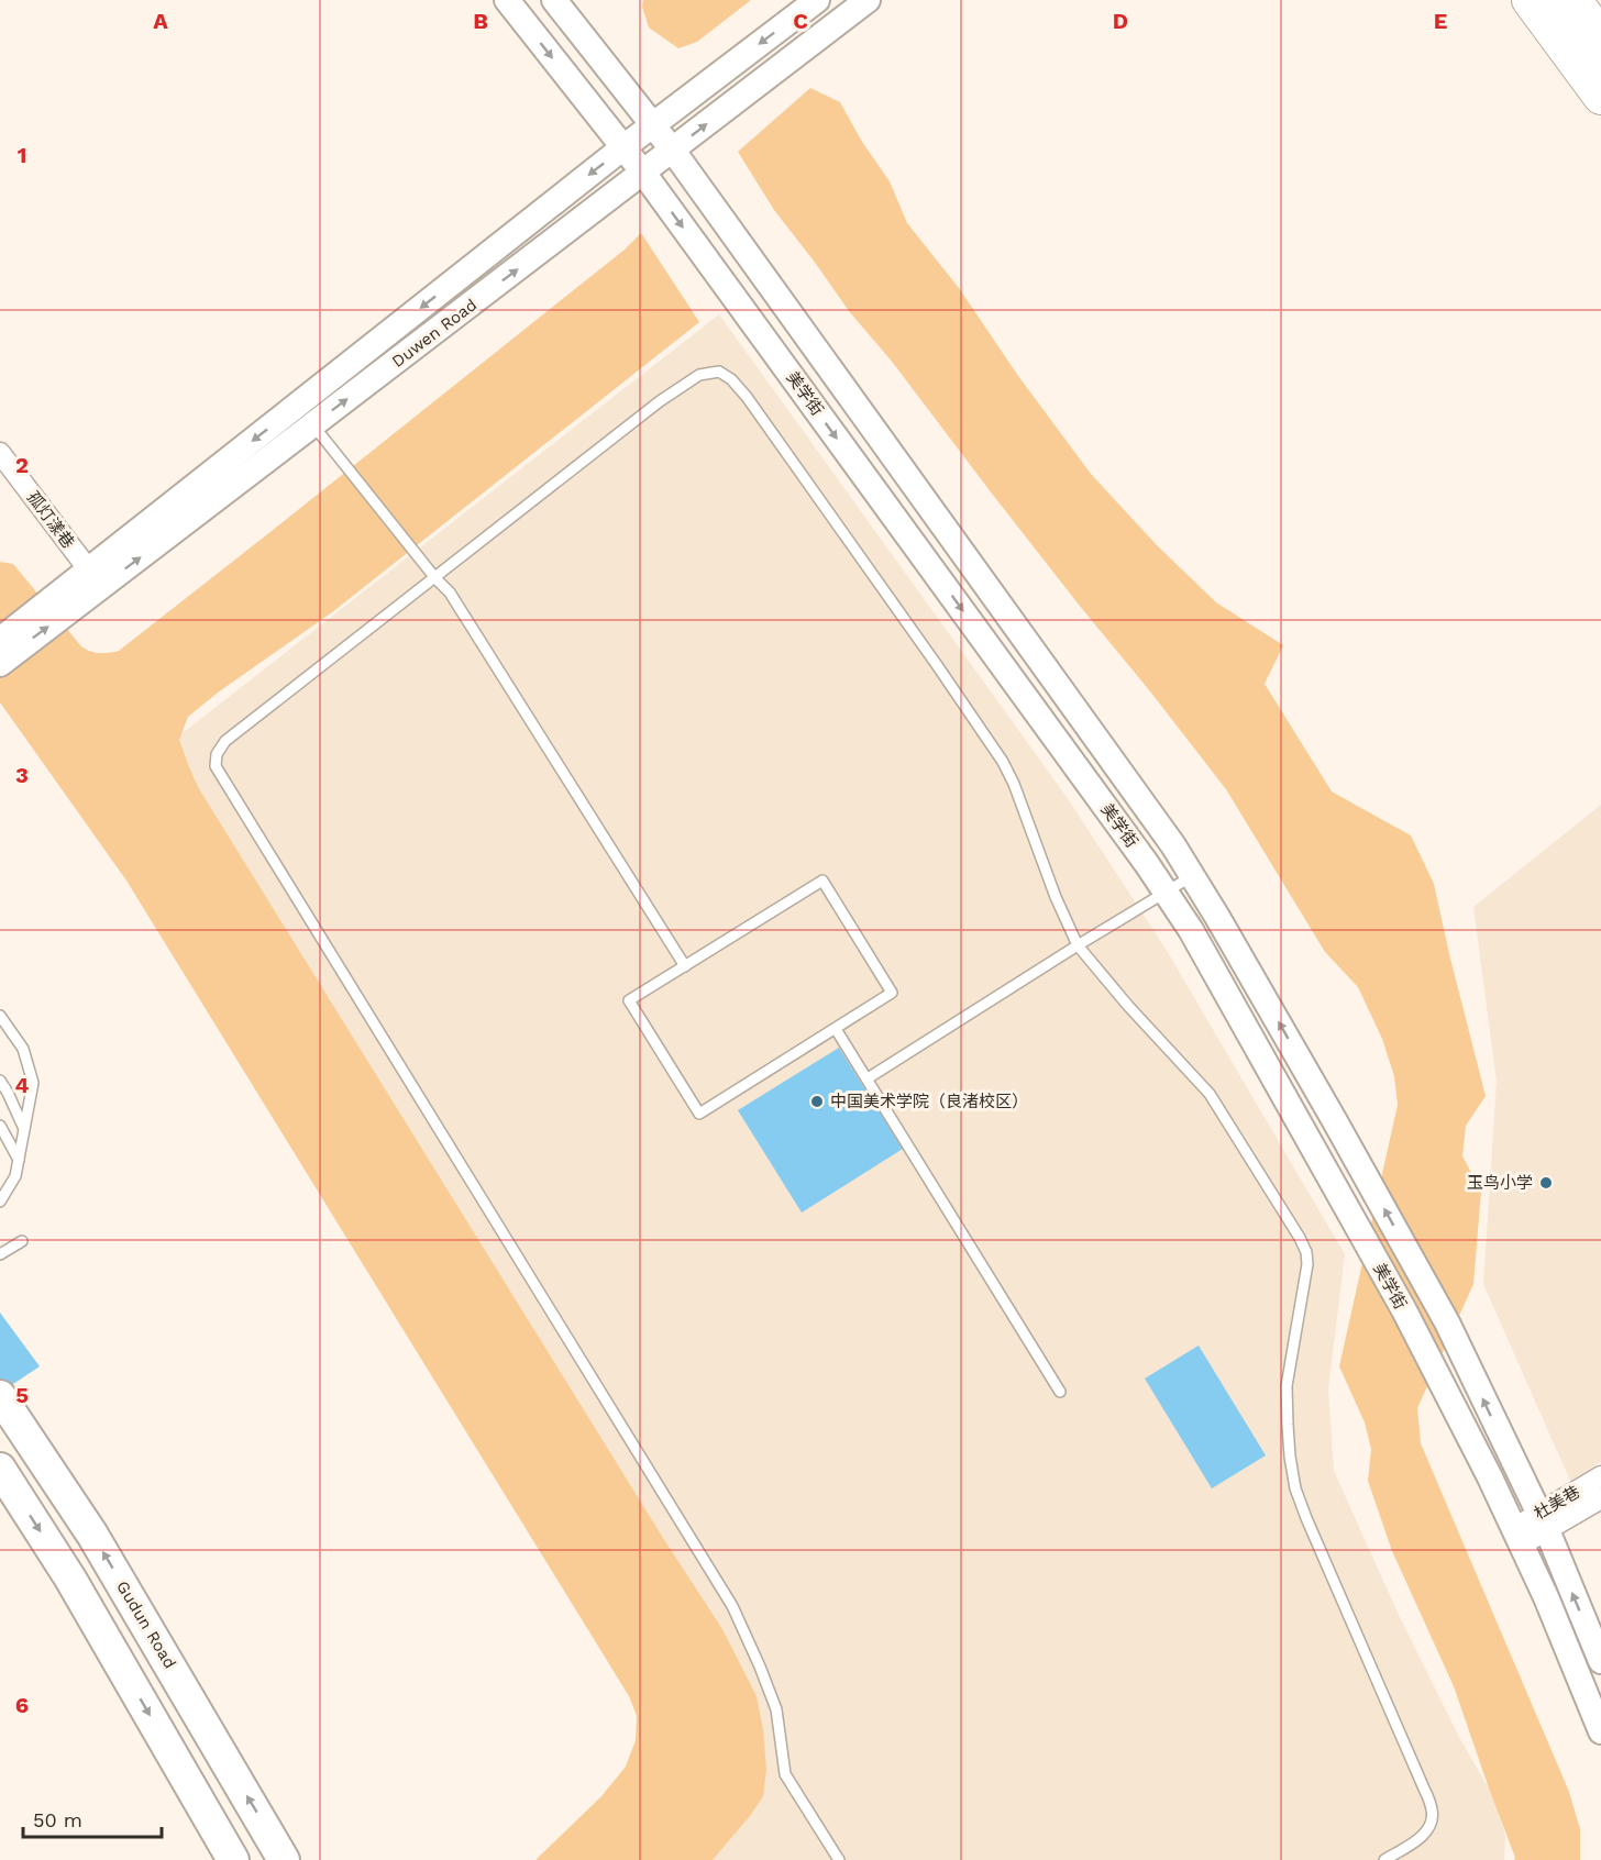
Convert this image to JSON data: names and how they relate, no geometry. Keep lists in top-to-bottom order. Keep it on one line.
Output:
{"streets":{"main road":["Gudun Road"],"street":["Duwen Road","美学街","孤灯漾巷","杜美巷"]},"crossings":[["Duwen Road","美学街"],["Duwen Road","孤灯漾巷"],["美学街","杜美巷"]],"places":["中国美术学院（良渚校区）","玉鸟小学"],"scale_bar":"50 m","grid":{"columns":["A","B","C","D","E"],"rows":["1","2","3","4","5","6"]}}
